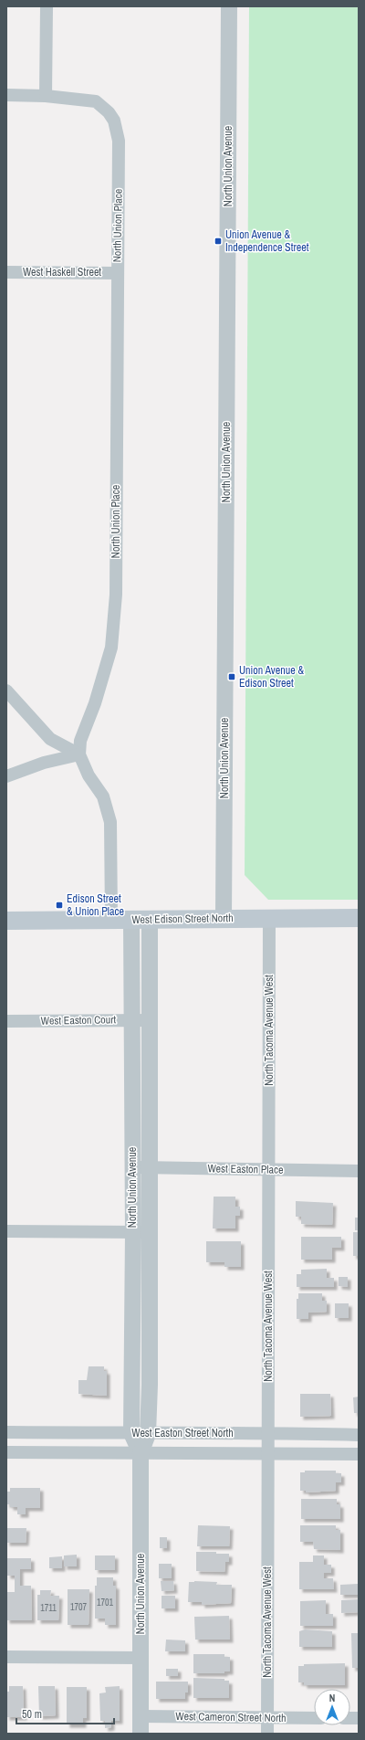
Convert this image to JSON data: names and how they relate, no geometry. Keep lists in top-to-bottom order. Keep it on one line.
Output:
{"streets":{"main road":["West Edison Street North"],"street":["North Union Avenue","North Union Place","West Haskell Street","West Easton Court","North Tacoma Avenue West","West Easton Place","West Easton Street North","West Cameron Street North"]},"crossings":[["North Union Avenue","West Edison Street North"],["North Union Avenue","West Easton Court"],["North Union Avenue","West Easton Place"],["North Union Avenue","West Easton Street North"],["North Union Avenue","West Cameron Street North"],["North Union Place","West Haskell Street"],["West Edison Street North","North Tacoma Avenue West"],["North Tacoma Avenue West","West Easton Place"],["North Tacoma Avenue West","West Easton Street North"],["North Tacoma Avenue West","West Cameron Street North"]],"places":{"transit":["Union Avenue & Independence Street","Union Avenue & Edison Street","Edison Street & Union Place"]},"house_numbers":["1701","1707","1711"],"scale_bar":"50 m","north":"top"}
